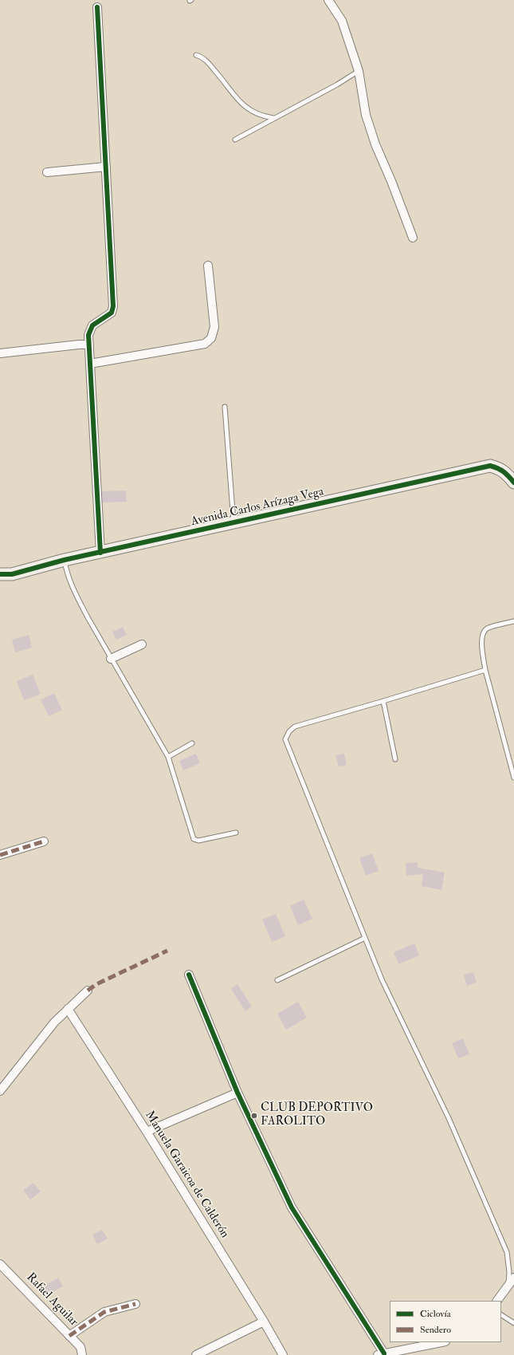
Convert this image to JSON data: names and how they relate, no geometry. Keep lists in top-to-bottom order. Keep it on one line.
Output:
{"streets":{"street":["Avenida Carlos Arízaga Vega","Manuela Garaicoa de Calderón","Rafael Aguilar"]},"places":["CLUB DEPORTIVO FAROLITO"],"legend":["Ciclovía","Sendero"]}
